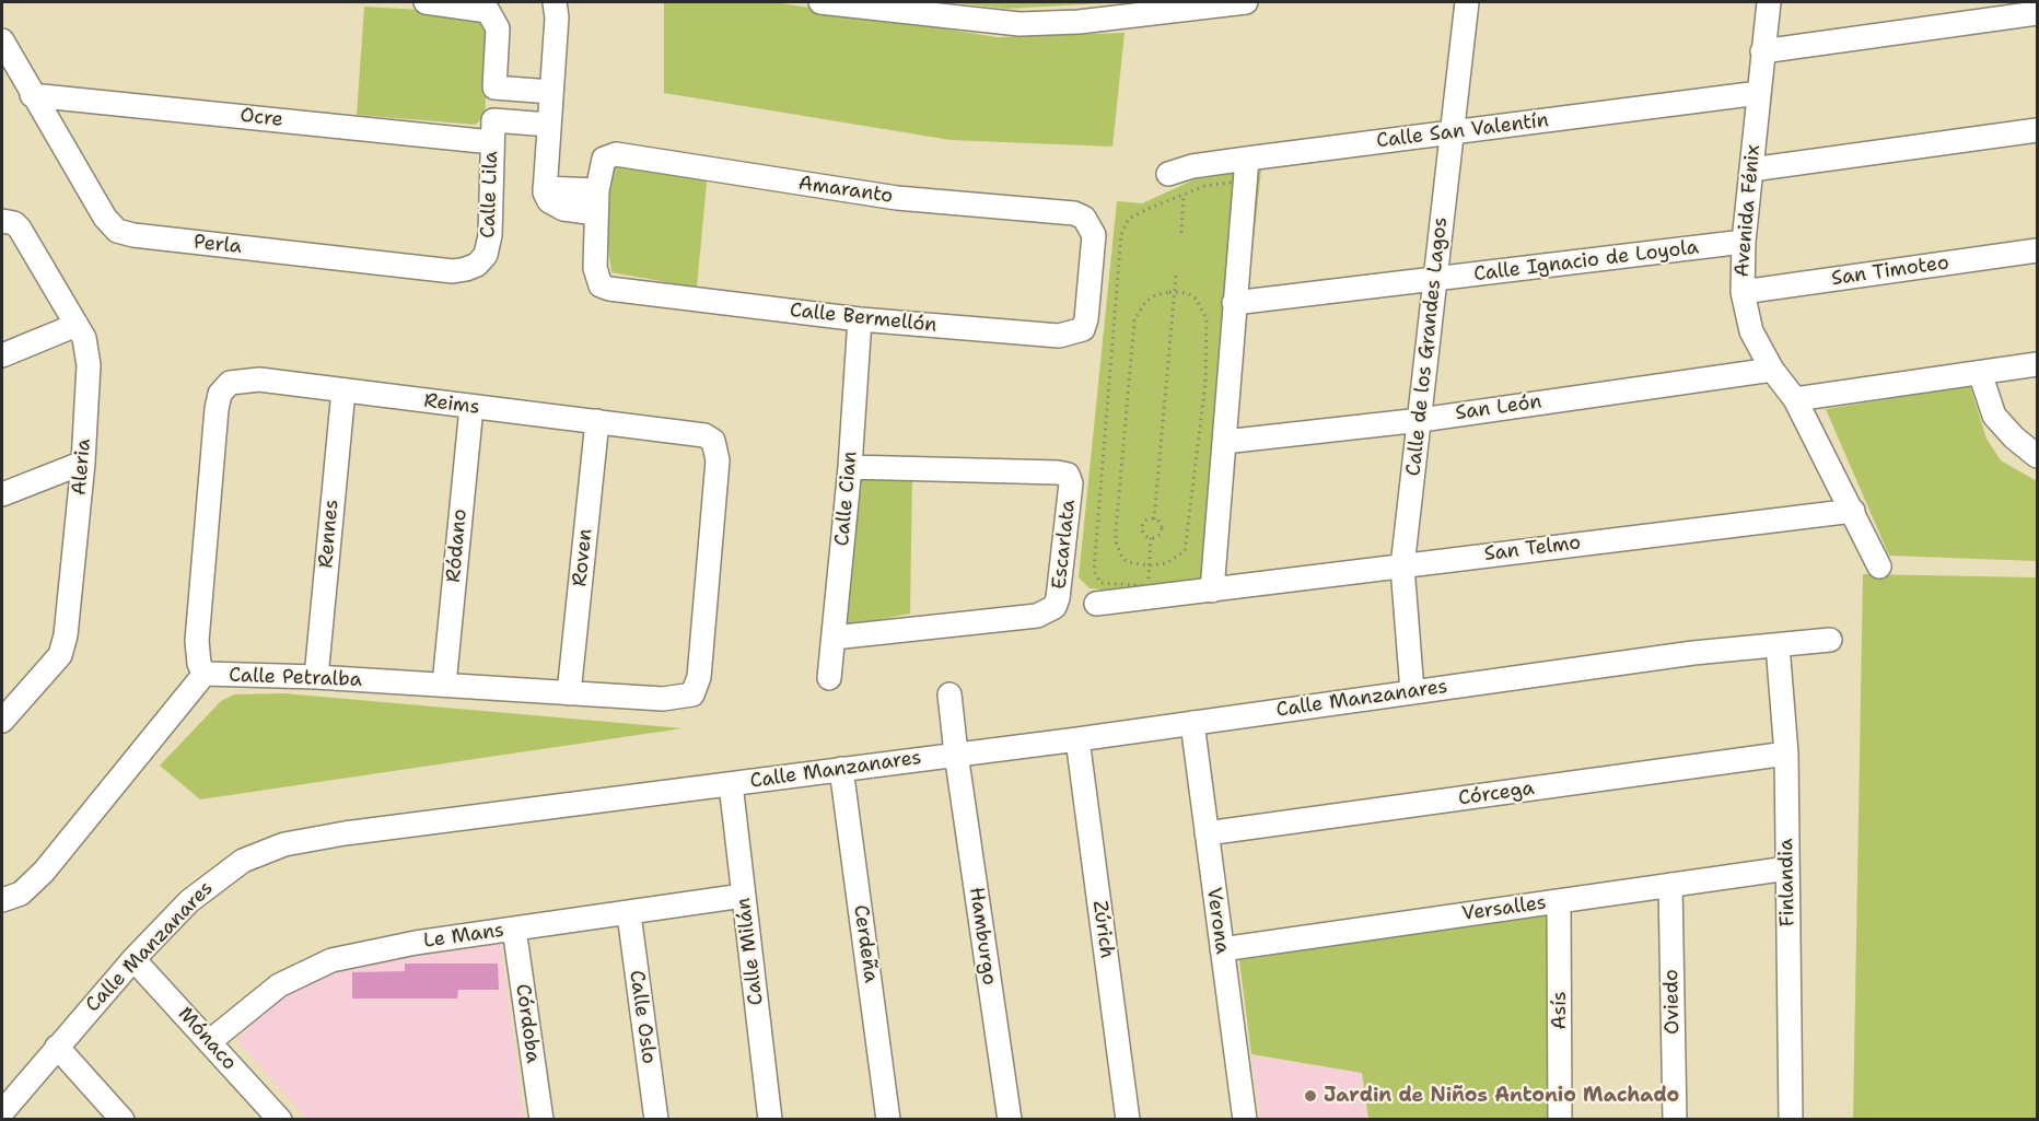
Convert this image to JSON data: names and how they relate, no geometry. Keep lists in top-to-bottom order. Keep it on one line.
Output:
{"streets":{"street":["Ocre","Calle San Valentín","Amaranto","Calle Lila","Avenida Fénix","Perla","Calle Ignacio de Loyola","San Timoteo","Calle Bermellón","Calle de los Grandes Lagos","Reims","San León","Aleria","Calle Cian","Rennes","Escarlata","Ródano","San Telmo","Roven","Calle Petralba","Calle Manzanares","Córcega","Finlandia","Versalles","Verona","Zúrich","Le Mans","Hamburgo","Cerdeña","Calle Milán","Oviedo","Asís","Calle Oslo","Córdoba","Mónaco"]},"crossings":[["Ocre","Calle Lila"],["Ocre","Perla"],["Calle San Valentín","Avenida Fénix"],["Calle San Valentín","Calle de los Grandes Lagos"],["Amaranto","Calle Bermellón"],["Calle Lila","Perla"],["Avenida Fénix","Calle Ignacio de Loyola"],["Avenida Fénix","San Timoteo"],["Avenida Fénix","San León"],["Avenida Fénix","San Telmo"],["Calle Ignacio de Loyola","Calle de los Grandes Lagos"],["Calle Bermellón","Calle Cian"],["Calle de los Grandes Lagos","San León"],["Calle de los Grandes Lagos","San Telmo"],["Calle de los Grandes Lagos","Calle Manzanares"],["Reims","Rennes"],["Reims","Ródano"],["Reims","Roven"],["Reims","Calle Petralba"],["Calle Cian","Escarlata"],["Rennes","Calle Petralba"],["Ródano","Calle Petralba"],["Roven","Calle Petralba"],["Calle Manzanares","Finlandia"],["Calle Manzanares","Verona"],["Calle Manzanares","Zúrich"],["Calle Manzanares","Hamburgo"],["Calle Manzanares","Cerdeña"],["Calle Manzanares","Calle Milán"],["Calle Manzanares","Mónaco"],["Córcega","Finlandia"],["Córcega","Verona"],["Finlandia","Versalles"],["Versalles","Verona"],["Versalles","Oviedo"],["Versalles","Asís"],["Le Mans","Calle Milán"],["Le Mans","Calle Oslo"],["Le Mans","Córdoba"],["Le Mans","Mónaco"]],"places":["Jardin de Niños Antonio Machado"]}
